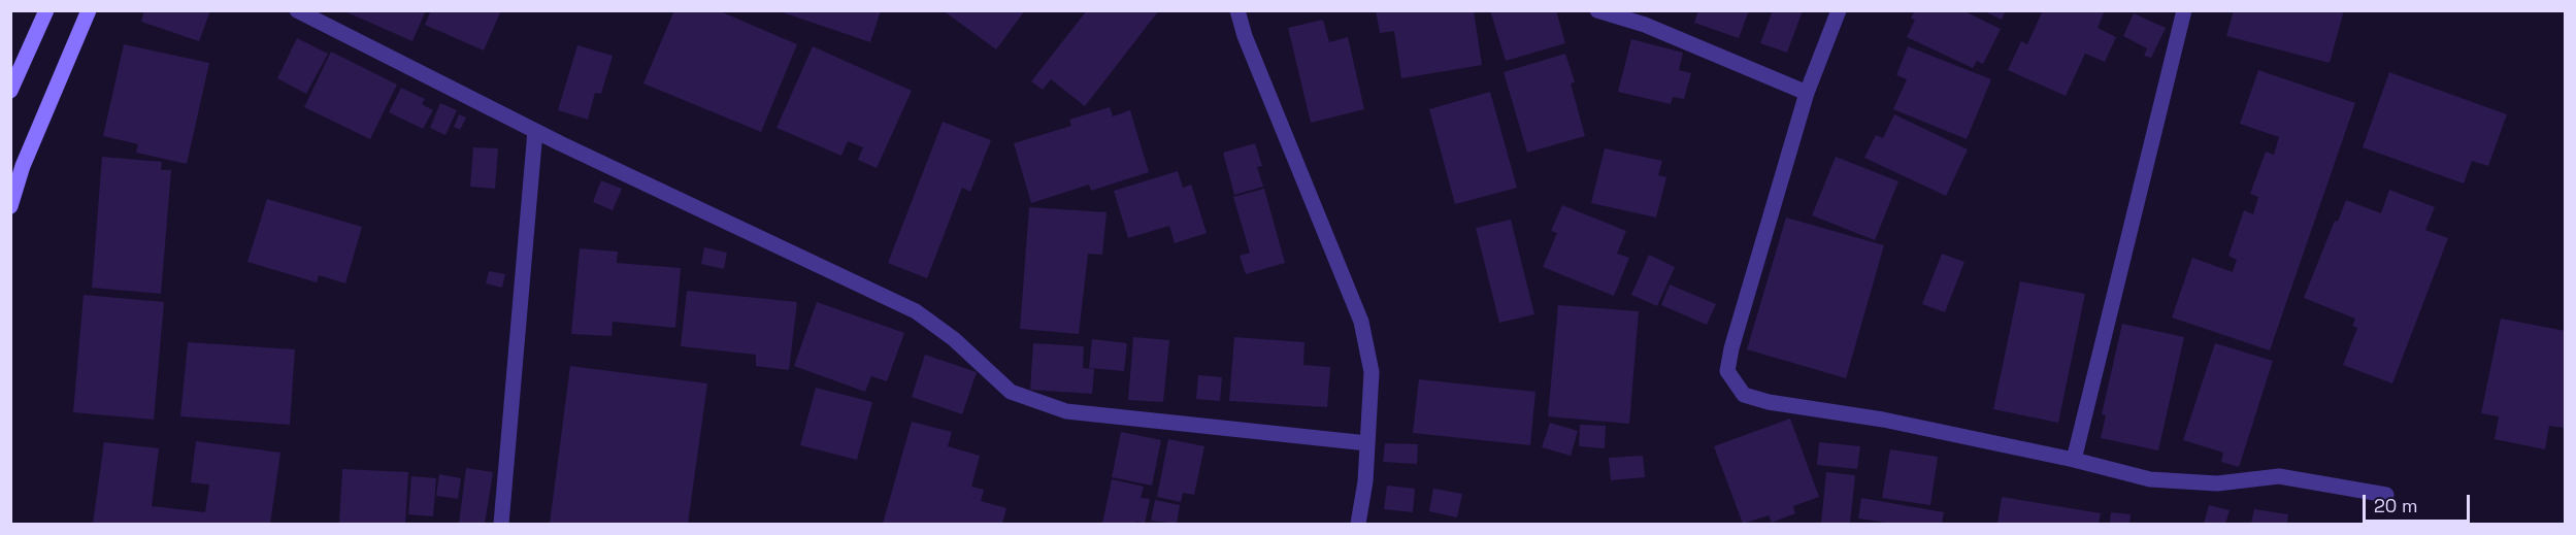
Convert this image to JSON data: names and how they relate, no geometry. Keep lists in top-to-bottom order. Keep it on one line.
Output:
{"scale_bar":"20 m"}
